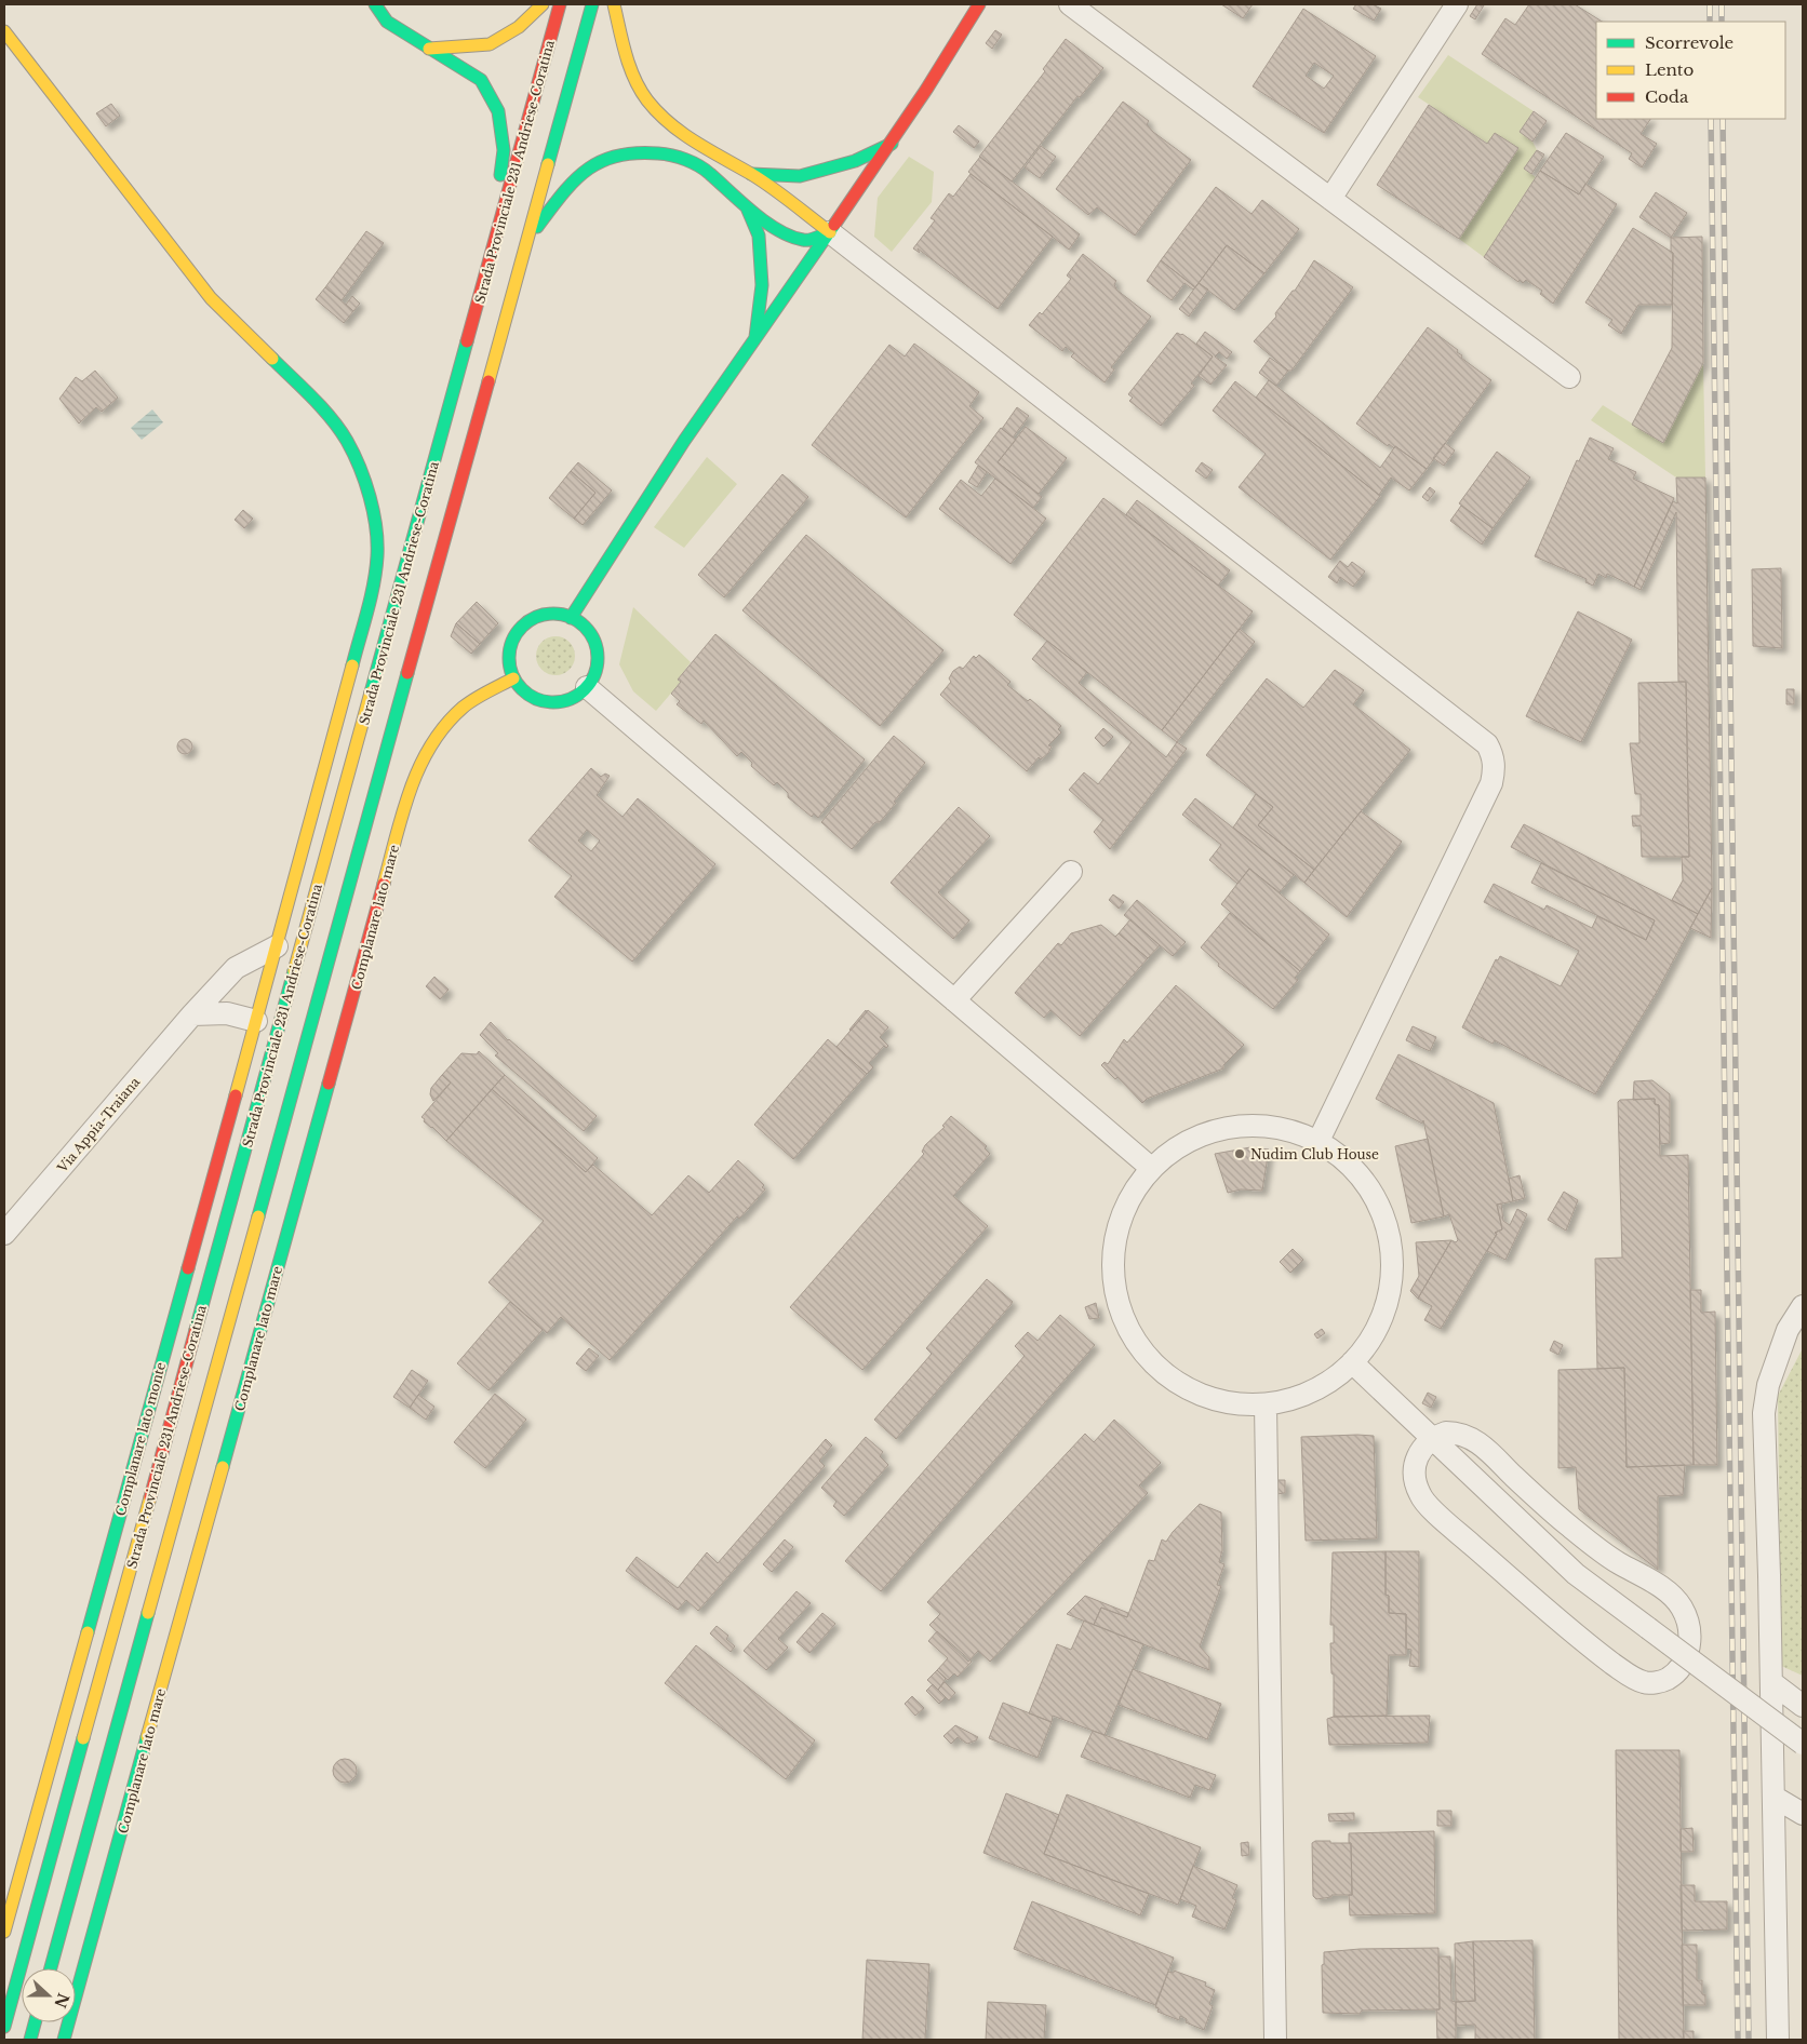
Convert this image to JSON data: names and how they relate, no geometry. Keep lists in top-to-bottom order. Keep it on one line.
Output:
{"streets":{"main road":["Strada Provinciale 231 Andriese-Coratina","Complanare lato mare","Complanare lato monte"],"street":["Via Appia-Traiana"]},"crossings":[["Via Appia-Traiana","Complanare lato monte"]],"places":["Nudim Club House"],"legend":["Scorrevole","Lento","Coda"],"north":"right"}
